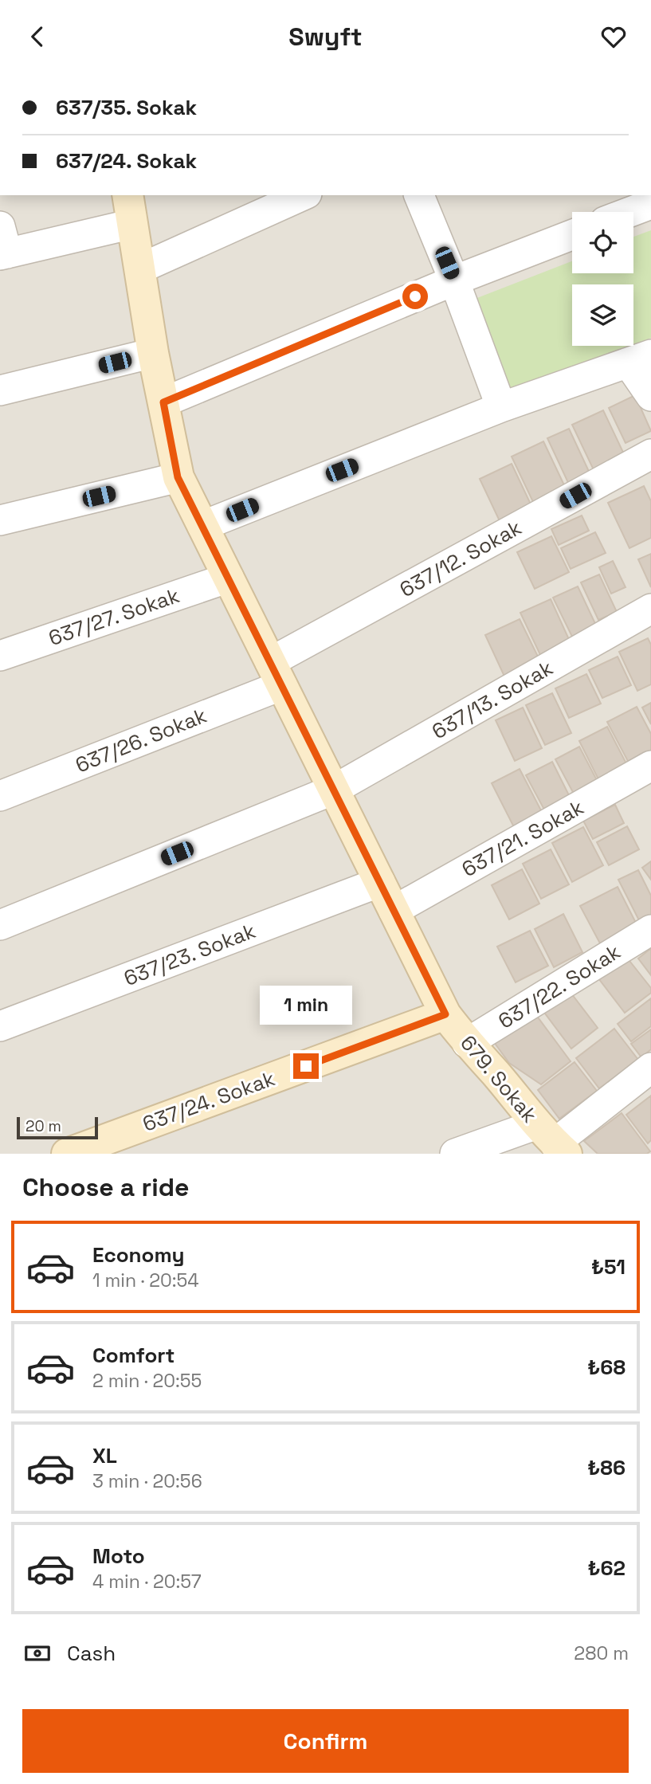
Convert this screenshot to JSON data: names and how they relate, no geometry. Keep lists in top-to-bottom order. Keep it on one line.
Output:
{"streets":{"street":["637/12. Sokak","637/27. Sokak","637/13. Sokak","637/26. Sokak","637/21. Sokak","637/23. Sokak","637/22. Sokak","679. Sokak","637/24. Sokak"]},"crossings":[["637/12. Sokak","637/26. Sokak"],["637/12. Sokak","679. Sokak"],["637/27. Sokak","679. Sokak"],["637/13. Sokak","679. Sokak"],["637/26. Sokak","679. Sokak"],["637/21. Sokak","679. Sokak"],["637/23. Sokak","679. Sokak"],["637/22. Sokak","679. Sokak"],["679. Sokak","637/24. Sokak"]],"scale_bar":"20 m","page":{"header":"Swyft","banner":["637/35. Sokak","637/24. Sokak"],"bubble":"1 min","scale":"20 m","heading":"Choose a ride","list":[{"name":"Economy","note":"1 min · 20:54","value":"₺51"},{"name":"Comfort","note":"2 min · 20:55","value":"₺68"},{"name":"XL","note":"3 min · 20:56","value":"₺86"},{"name":"Moto","note":"4 min · 20:57","value":"₺62"}],"pay":["Cash","280 m"],"buttons":"Confirm"}}
